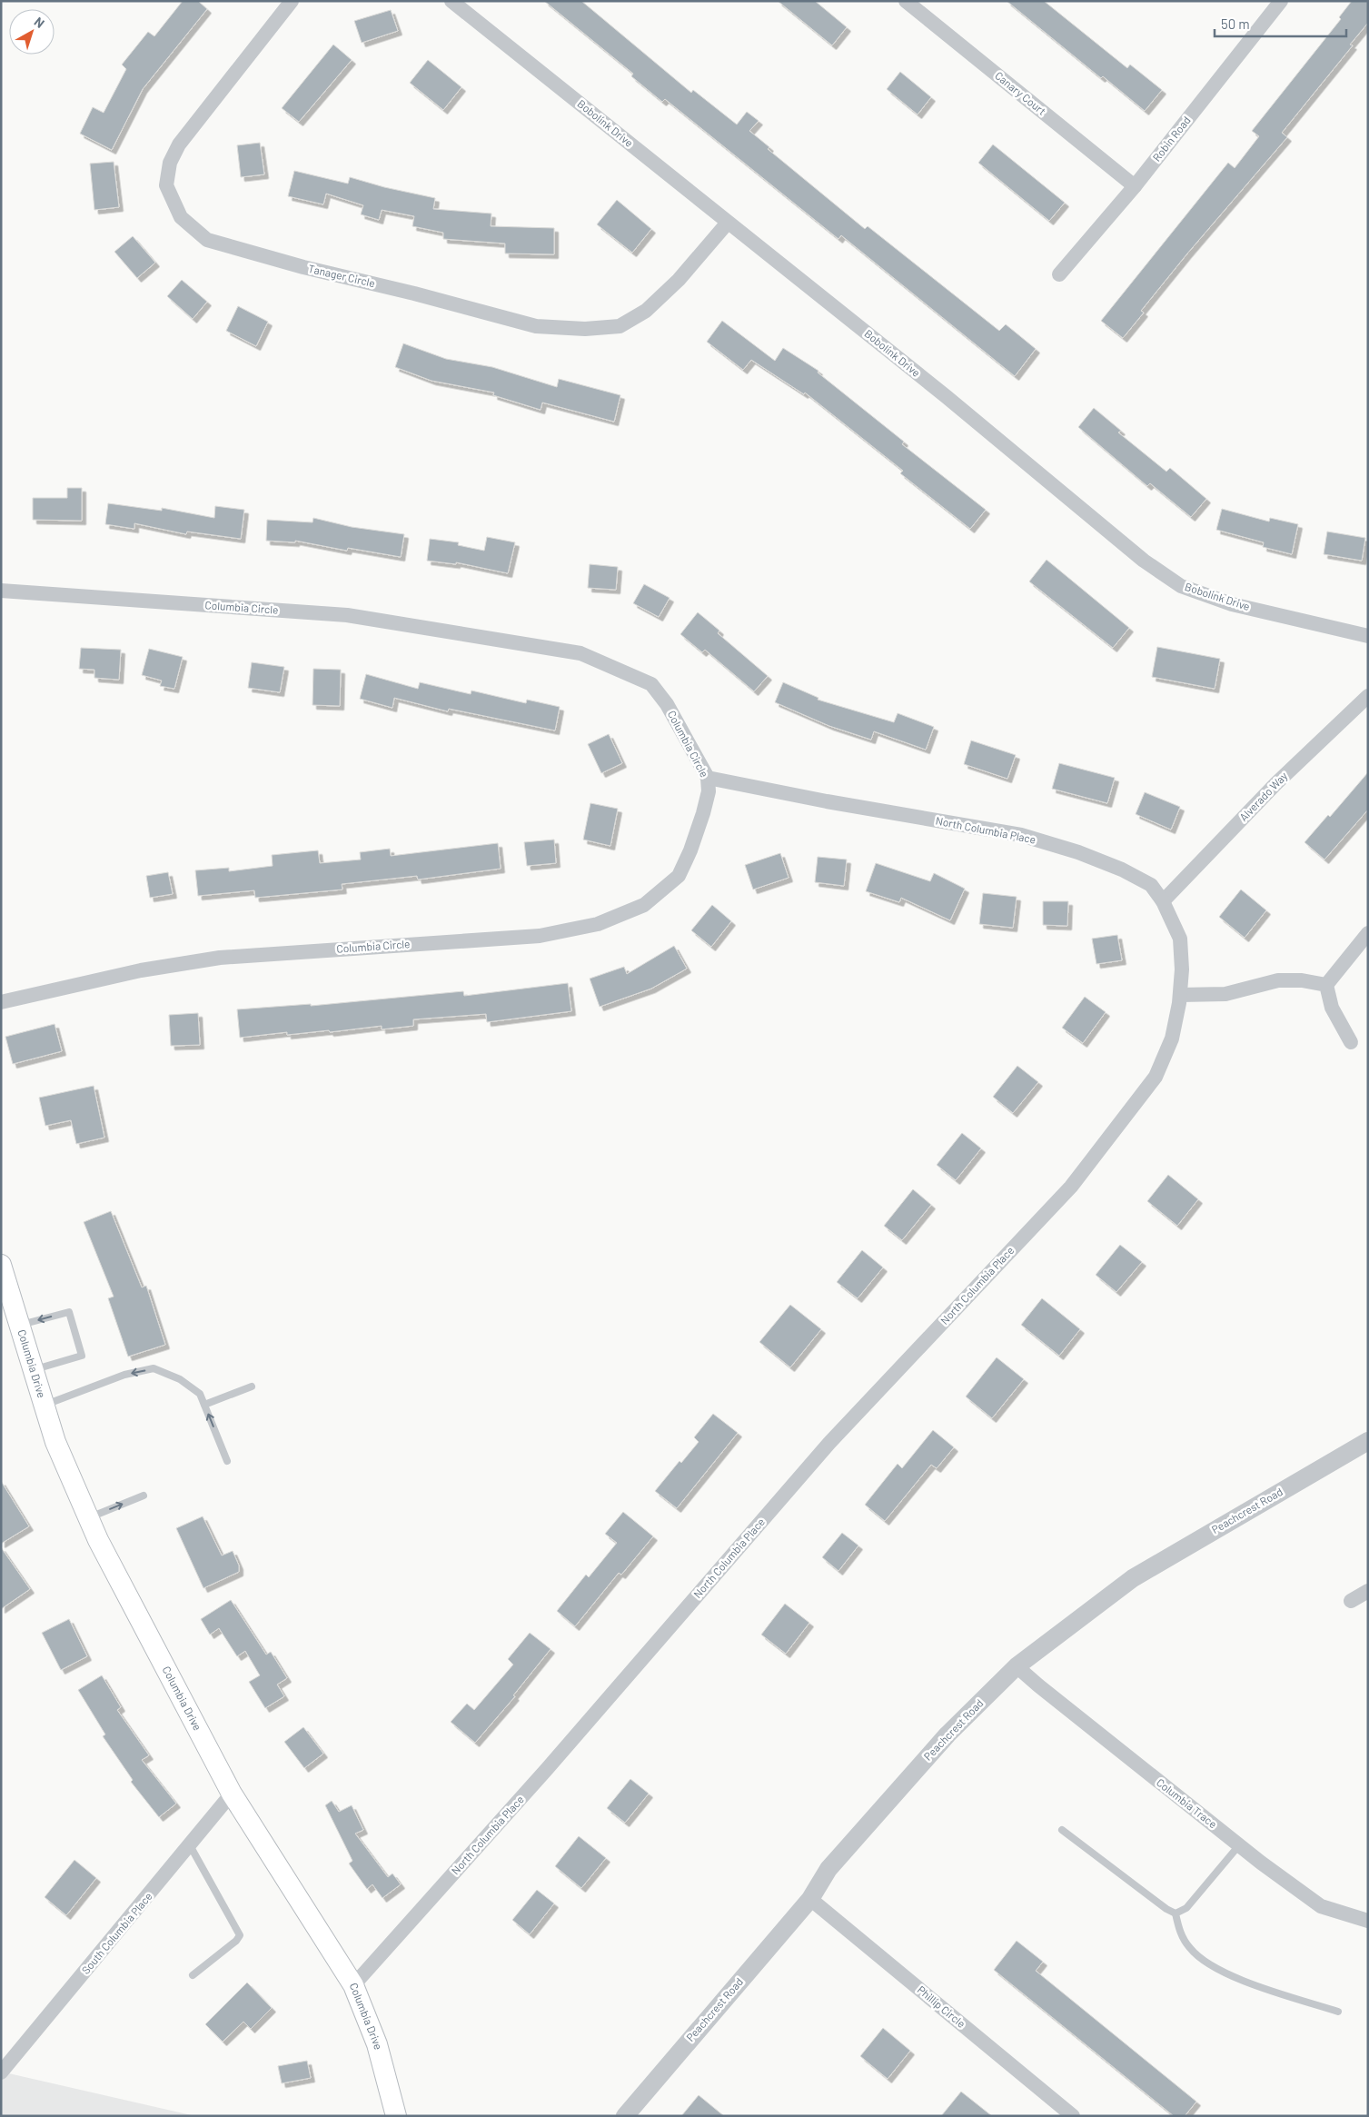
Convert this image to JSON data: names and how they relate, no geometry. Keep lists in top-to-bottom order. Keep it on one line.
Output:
{"streets":{"main road":["Columbia Drive"],"street":["Canary Court","Bobolink Drive","Robin Road","Tanager Circle","Columbia Circle","Alverado Way","North Columbia Place","Peachcrest Road","Columbia Trace","South Columbia Place","Phillip Circle"]},"crossings":[["Canary Court","Robin Road"],["Bobolink Drive","Tanager Circle"],["Columbia Circle","North Columbia Place"],["Alverado Way","North Columbia Place"],["North Columbia Place","Columbia Drive"],["Columbia Drive","South Columbia Place"],["Peachcrest Road","Columbia Trace"],["Peachcrest Road","Phillip Circle"]],"scale_bar":"50 m","north":"top right"}
